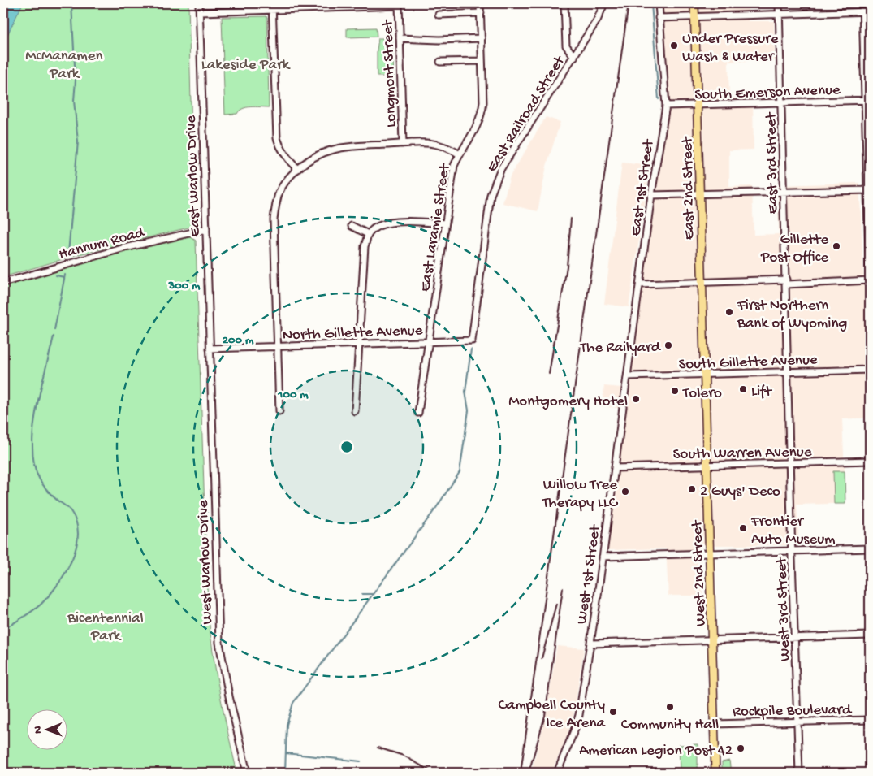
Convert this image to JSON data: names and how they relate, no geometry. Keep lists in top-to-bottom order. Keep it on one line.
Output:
{"streets":{"main road":["East 2nd Street","West 2nd Street"],"street":["Longmont Street","South Emerson Avenue","East Railroad Street","East 3rd Street","East Warlow Drive","East 1st Street","East Laramie Street","Hannum Road","North Gillette Avenue","South Gillette Avenue","South Warren Avenue","West Warlow Drive","West 1st Street","West 3rd Street","Rockpile Boulevard"]},"crossings":[["South Emerson Avenue","East 3rd Street"],["South Emerson Avenue","East 1st Street"],["South Emerson Avenue","East 2nd Street"],["East Railroad Street","North Gillette Avenue"],["East 3rd Street","South Gillette Avenue"],["East 3rd Street","West 3rd Street"],["East Warlow Drive","Hannum Road"],["East Warlow Drive","North Gillette Avenue"],["East Warlow Drive","West Warlow Drive"],["East 1st Street","South Gillette Avenue"],["East 1st Street","West 1st Street"],["East 2nd Street","South Gillette Avenue"],["East 2nd Street","West 2nd Street"],["East Laramie Street","North Gillette Avenue"],["North Gillette Avenue","West Warlow Drive"],["South Gillette Avenue","West 2nd Street"],["South Gillette Avenue","West 1st Street"],["South Gillette Avenue","West 3rd Street"],["South Warren Avenue","West 2nd Street"],["South Warren Avenue","West 1st Street"],["South Warren Avenue","West 3rd Street"],["West 2nd Street","Rockpile Boulevard"],["West 3rd Street","Rockpile Boulevard"]],"parks":["McManamen Park","Lakeside Park","Bicentennial Park"],"places":["Under Pressure Wash & Water","Gillette Post Office","First Northern Bank of Wyoming","The Railyard","Lift","Tolero","Montgomery Hotel","2 Guys' Deco","Willow Tree Therapy LLC","Frontier Auto Museum","Community Hall","Campbell County Ice Arena","American Legion Post 42"],"north":"left","rings":["300 m","200 m","100 m"]}
